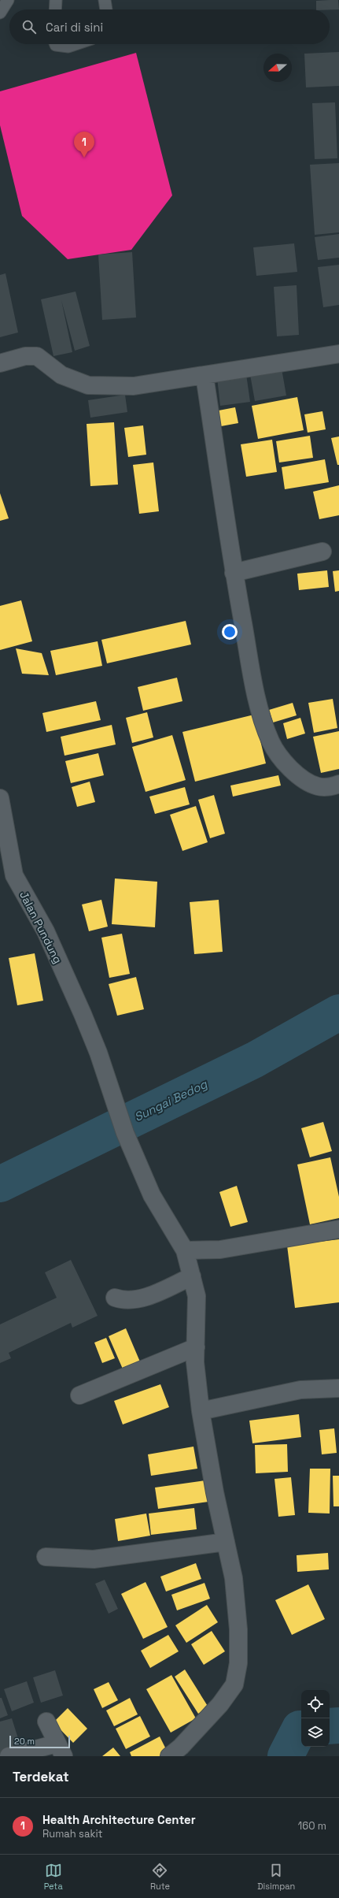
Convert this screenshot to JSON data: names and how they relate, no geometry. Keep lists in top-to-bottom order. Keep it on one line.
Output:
{"streets":{"street":["Jalan Pundung"]},"water":["Sungai Bedog"],"scale_bar":"20 m","north":"left","page":{"search":"Cari di sini","pins":"1","scale":"20 m","heading":"Terdekat","list":[{"mark":"1","name":"Health Architecture Center","note":"Rumah sakit","value":"160 m"}],"nav":["Peta","Rute","Disimpan"]}}
